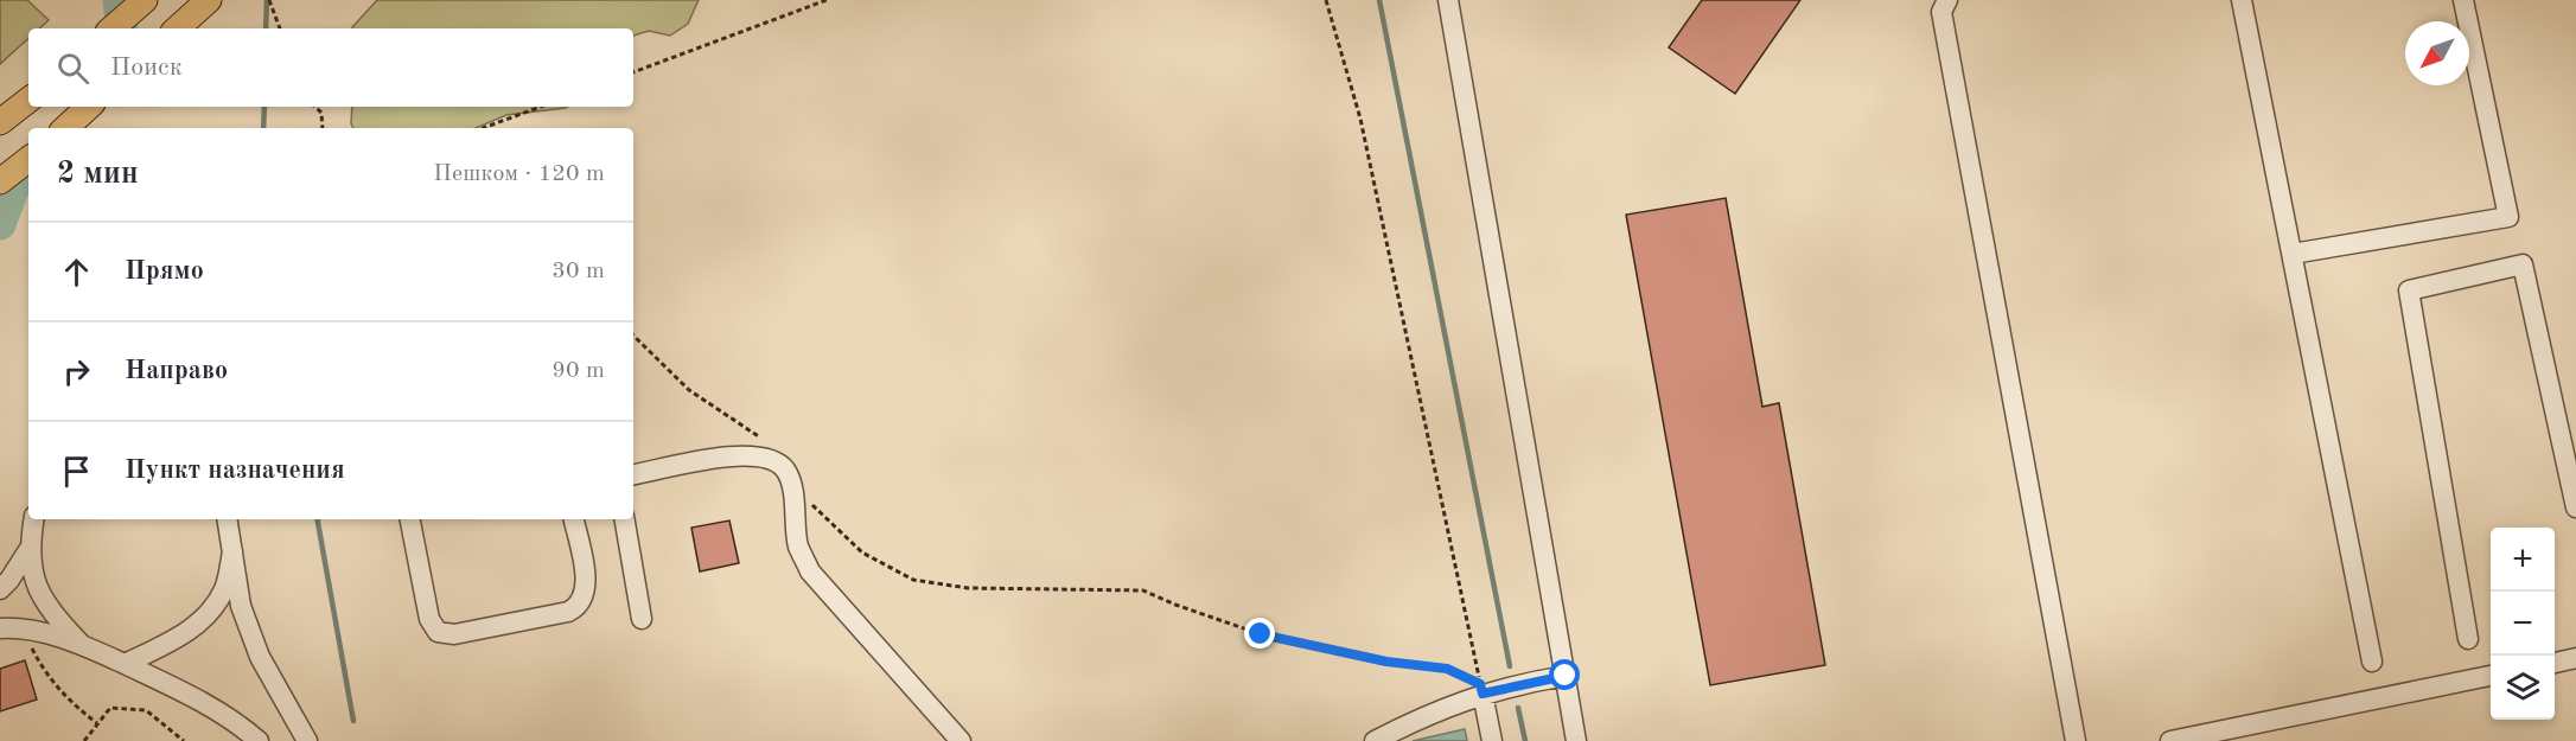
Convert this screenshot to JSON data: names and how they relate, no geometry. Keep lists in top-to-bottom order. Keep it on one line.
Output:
{"north":"bottom left","page":{"search":"Поиск","heading":["2 мин","Пешком · 120 m"],"list":[["Прямо","30 m"],["Направо","90 m"],"Пункт назначения"],"map_buttons":["+","−"]}}
